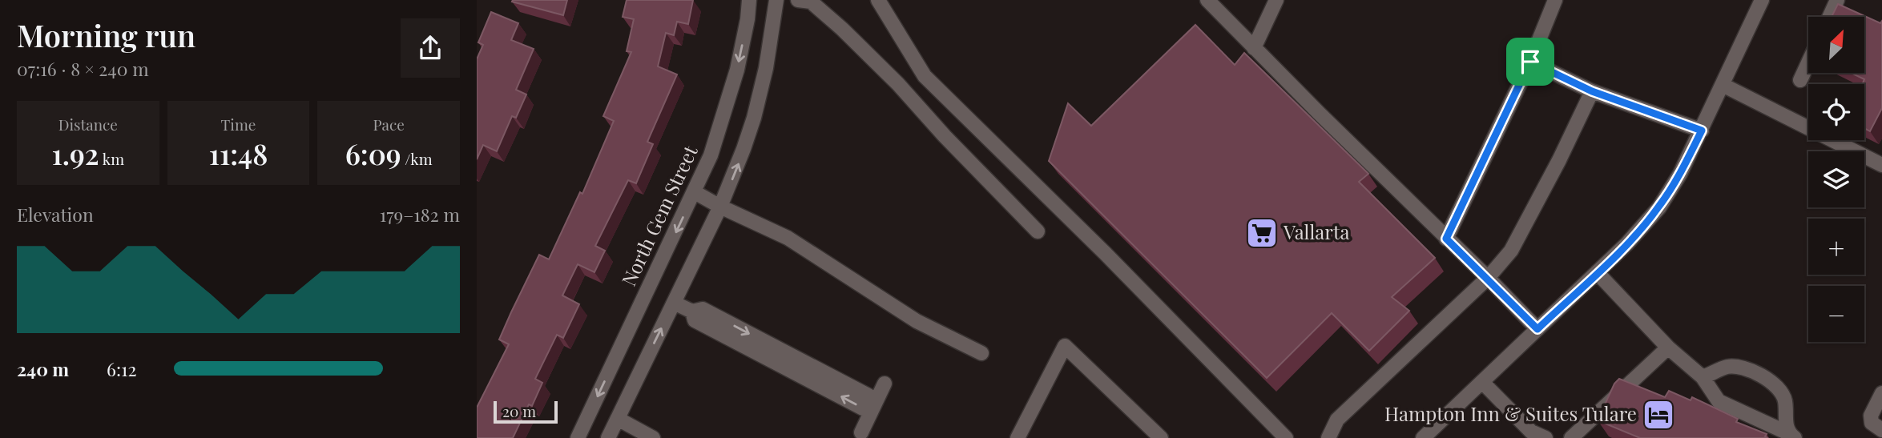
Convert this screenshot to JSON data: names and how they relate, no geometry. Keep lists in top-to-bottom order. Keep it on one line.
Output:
{"streets":{"street":["North Gem Street"]},"places":{"supermarket":["Vallarta"],"hotel":["Hampton Inn & Suites Tulare"]},"scale_bar":"20 m","north":"top right","page":{"heading":["Morning run","07:16 · 8 × 240 m"],"map_buttons":["+","−"],"stats":[["Distance","1.92 km"],["Time","11:48"],["Pace","6:09 /km"]],"chart":["Elevation","179–182 m"],"list":[{"name":"240 m","note":"6:12"}],"scale":"20 m"}}
